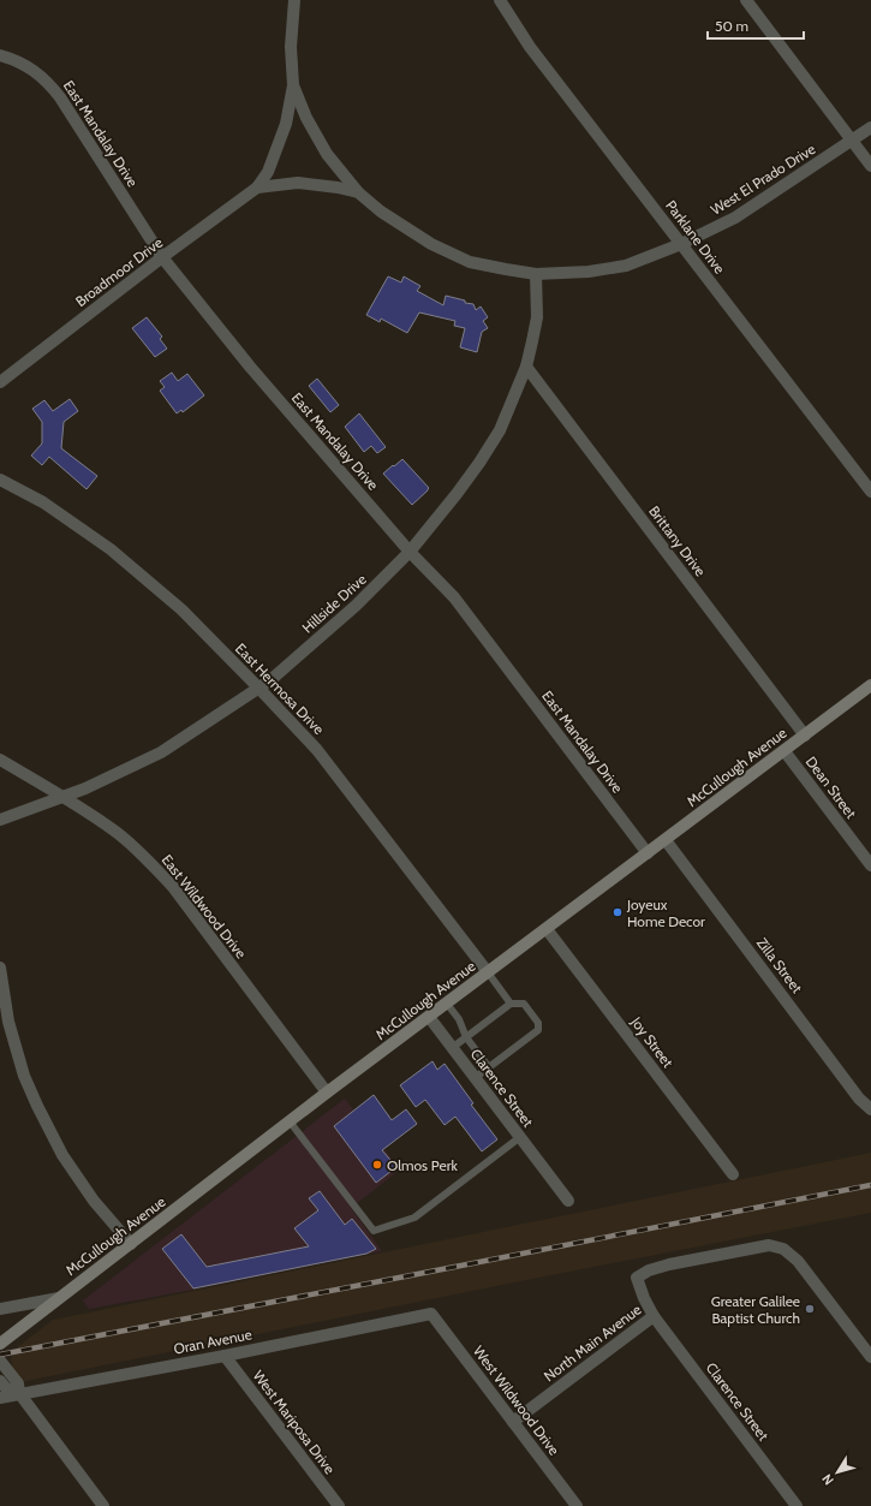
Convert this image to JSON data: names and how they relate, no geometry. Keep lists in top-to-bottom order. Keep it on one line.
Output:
{"streets":{"main road":["McCullough Avenue"],"street":["East Mandalay Drive","West El Prado Drive","Parklane Drive","Broadmoor Drive","Brittany Drive","Hillside Drive","East Hermosa Drive","Dean Street","East Wildwood Drive","Zilla Street","Joy Street","Clarence Street","Oran Avenue","North Main Avenue","West Wildwood Drive","West Mariposa Drive"]},"crossings":[["East Mandalay Drive","Broadmoor Drive"],["East Mandalay Drive","Hillside Drive"],["East Mandalay Drive","McCullough Avenue"],["West El Prado Drive","Parklane Drive"],["West El Prado Drive","Broadmoor Drive"],["West El Prado Drive","Hillside Drive"],["Brittany Drive","Hillside Drive"],["Brittany Drive","McCullough Avenue"],["Hillside Drive","East Hermosa Drive"],["Hillside Drive","East Wildwood Drive"],["East Hermosa Drive","McCullough Avenue"],["McCullough Avenue","Dean Street"],["McCullough Avenue","East Wildwood Drive"],["McCullough Avenue","Zilla Street"],["McCullough Avenue","Joy Street"],["McCullough Avenue","Clarence Street"],["Clarence Street","North Main Avenue"],["Oran Avenue","West Wildwood Drive"],["Oran Avenue","West Mariposa Drive"],["North Main Avenue","West Wildwood Drive"]],"places":["Joyeux Home Decor","Olmos Perk","Greater Galilee Baptist Church"],"scale_bar":"50 m","north":"bottom left"}
